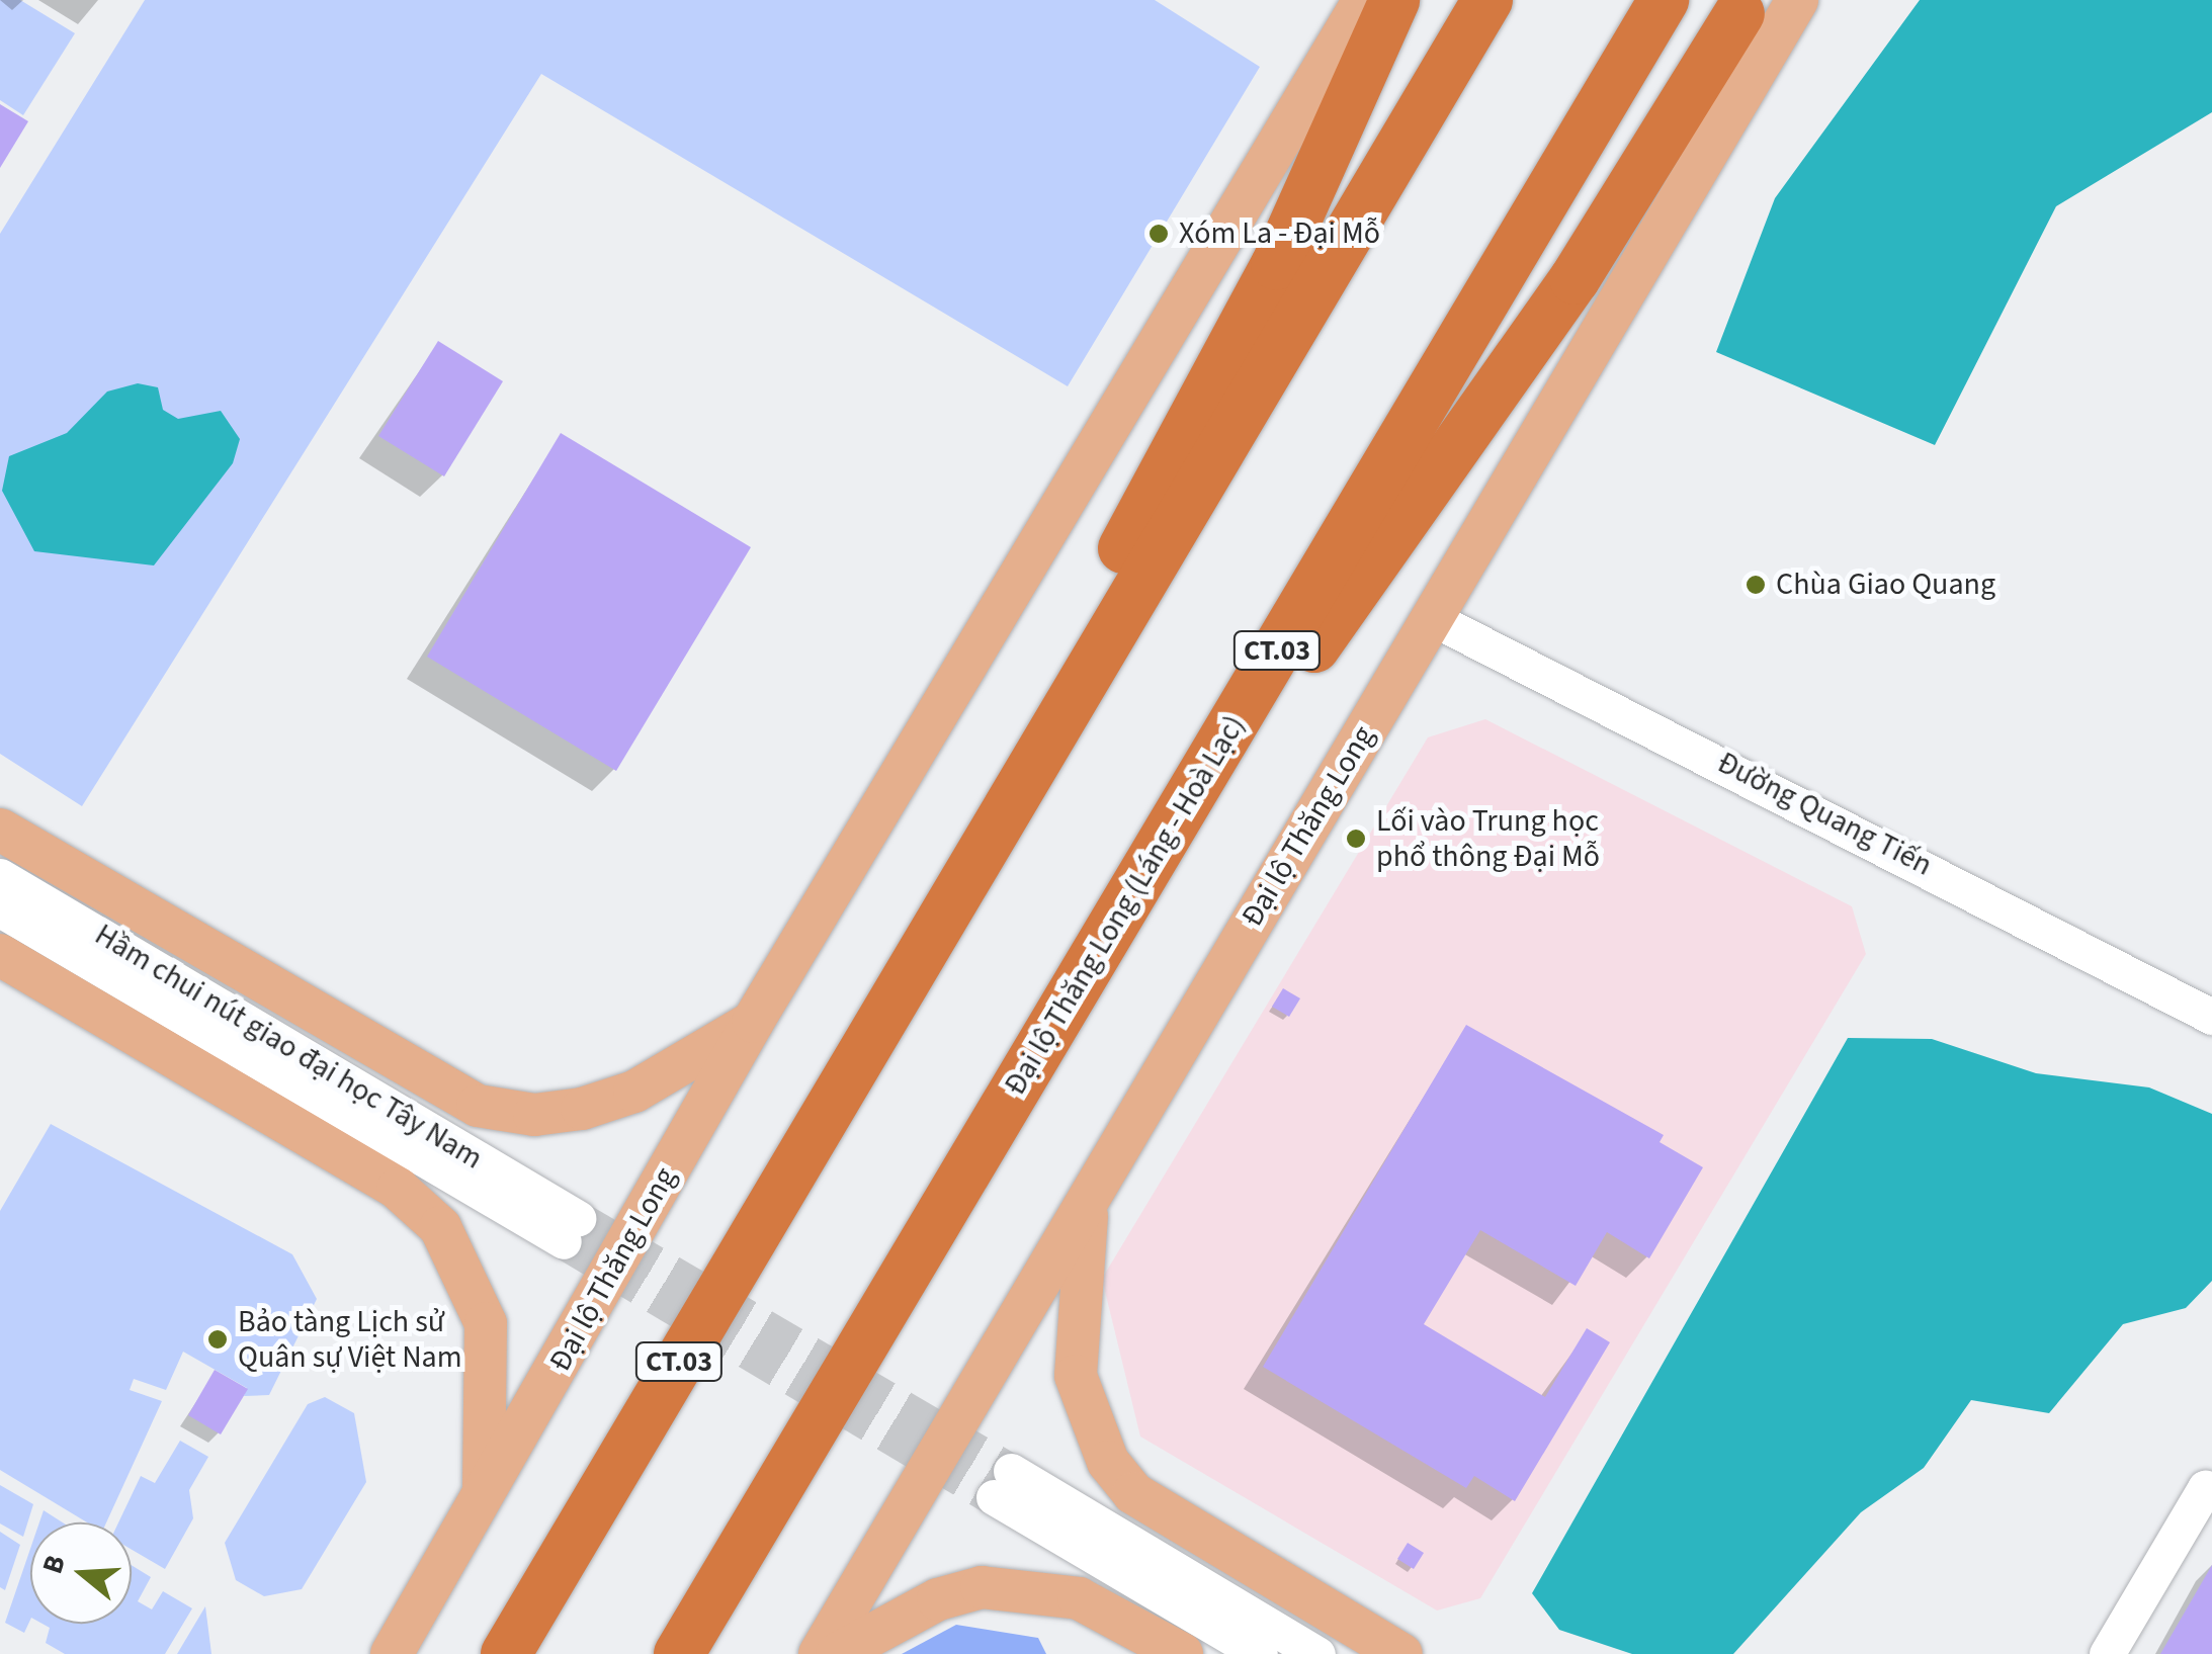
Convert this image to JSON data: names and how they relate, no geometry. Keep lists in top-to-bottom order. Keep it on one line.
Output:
{"streets":{"highway":["CT.03","Đại lộ Thăng Long (Láng - Hoà Lạc)"],"main road":["Đại lộ Thăng Long"],"street":["Đường Quang Tiến","Hầm chui nút giao đại học Tây Nam"]},"crossings":[["Đường Quang Tiến","Đại lộ Thăng Long"]],"places":["Xóm La - Đại Mỗ","Chùa Giao Quang","Lối vào Trung học phổ thông Đại Mỗ","Bảo tàng Lịch sử Quân sự Việt Nam"],"north":"left"}
